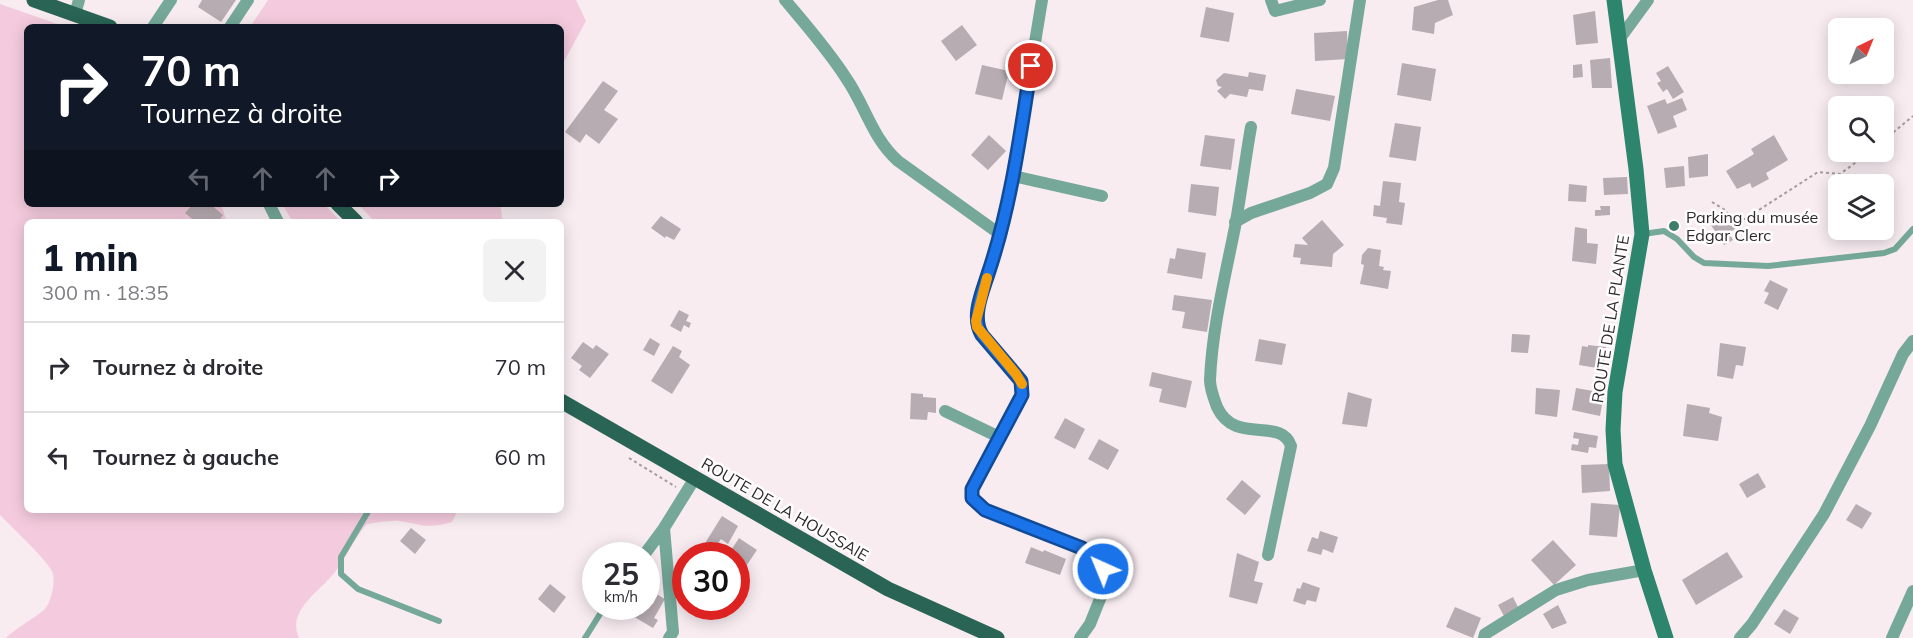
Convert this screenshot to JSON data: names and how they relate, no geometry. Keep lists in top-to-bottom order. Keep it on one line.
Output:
{"streets":{"main road":["ROUTE DE LA PLANTE","ROUTE DE LA HOUSSAIE"]},"places":["Parking du musée Edgar Clerc"],"north":"top right","page":{"turn":["70 m","Tournez à droite"],"heading":["1 min","300 m · 18:35"],"list":[{"name":"Tournez à droite","value":"70 m"},{"name":"Tournez à gauche","value":"60 m"}],"speed":"25 km/h","limit":"30"}}
